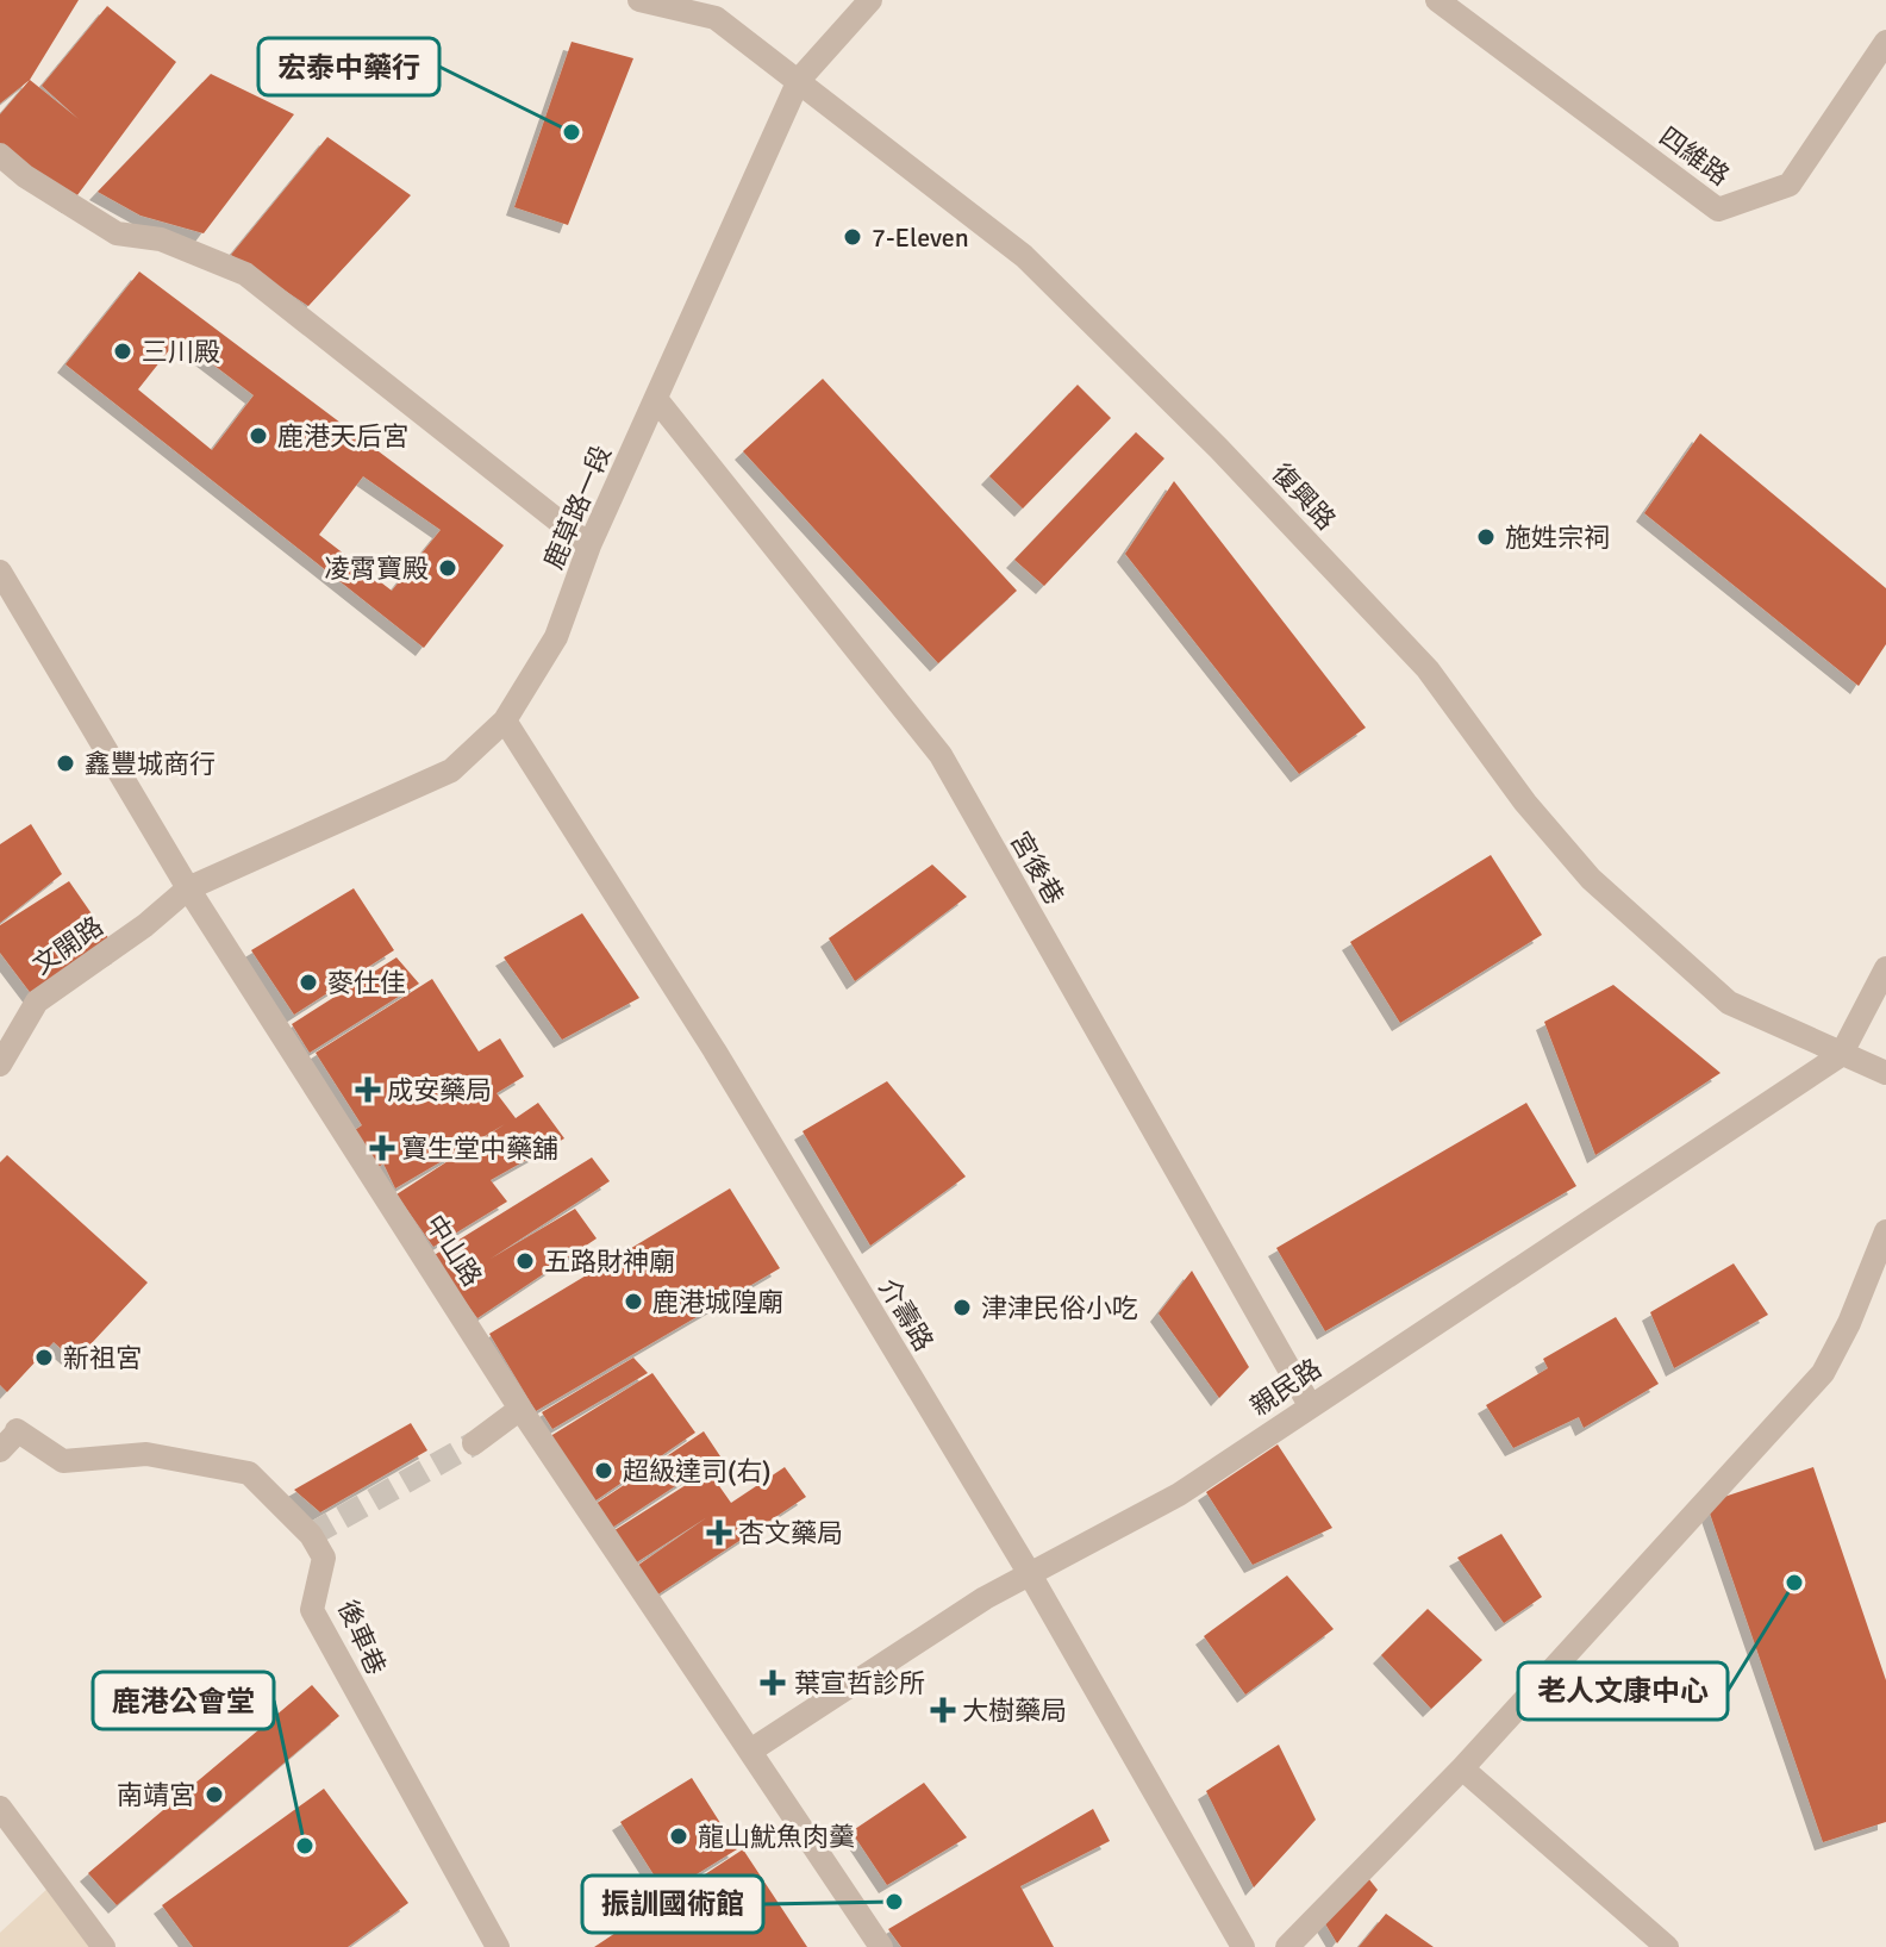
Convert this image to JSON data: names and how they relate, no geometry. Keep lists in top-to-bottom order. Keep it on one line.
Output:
{"streets":{"street":["四維路","復興路","鹿草路一段","宮後巷","文開路","中山路","介壽路","親民路","後車巷"]},"crossings":[["復興路","鹿草路一段"],["復興路","親民路"],["鹿草路一段","宮後巷"],["鹿草路一段","文開路"],["鹿草路一段","中山路"],["鹿草路一段","介壽路"],["宮後巷","親民路"],["文開路","中山路"],["中山路","親民路"],["介壽路","親民路"]],"places":{"other":["宏泰中藥行","7-Eleven","三川殿","鹿港天后宮","施姓宗祠","凌霄寶殿","鑫豐城商行","麥仕佳","五路財神廟","鹿港城隍廟","津津民俗小吃","新祖宮","超級達司(右)","老人文康中心","南靖宮","龍山魷魚肉羹","鹿港公會堂","振訓國術館"],"health":["成安藥局","寶生堂中藥舖","杏文藥局","葉宣哲診所","大樹藥局"]}}
